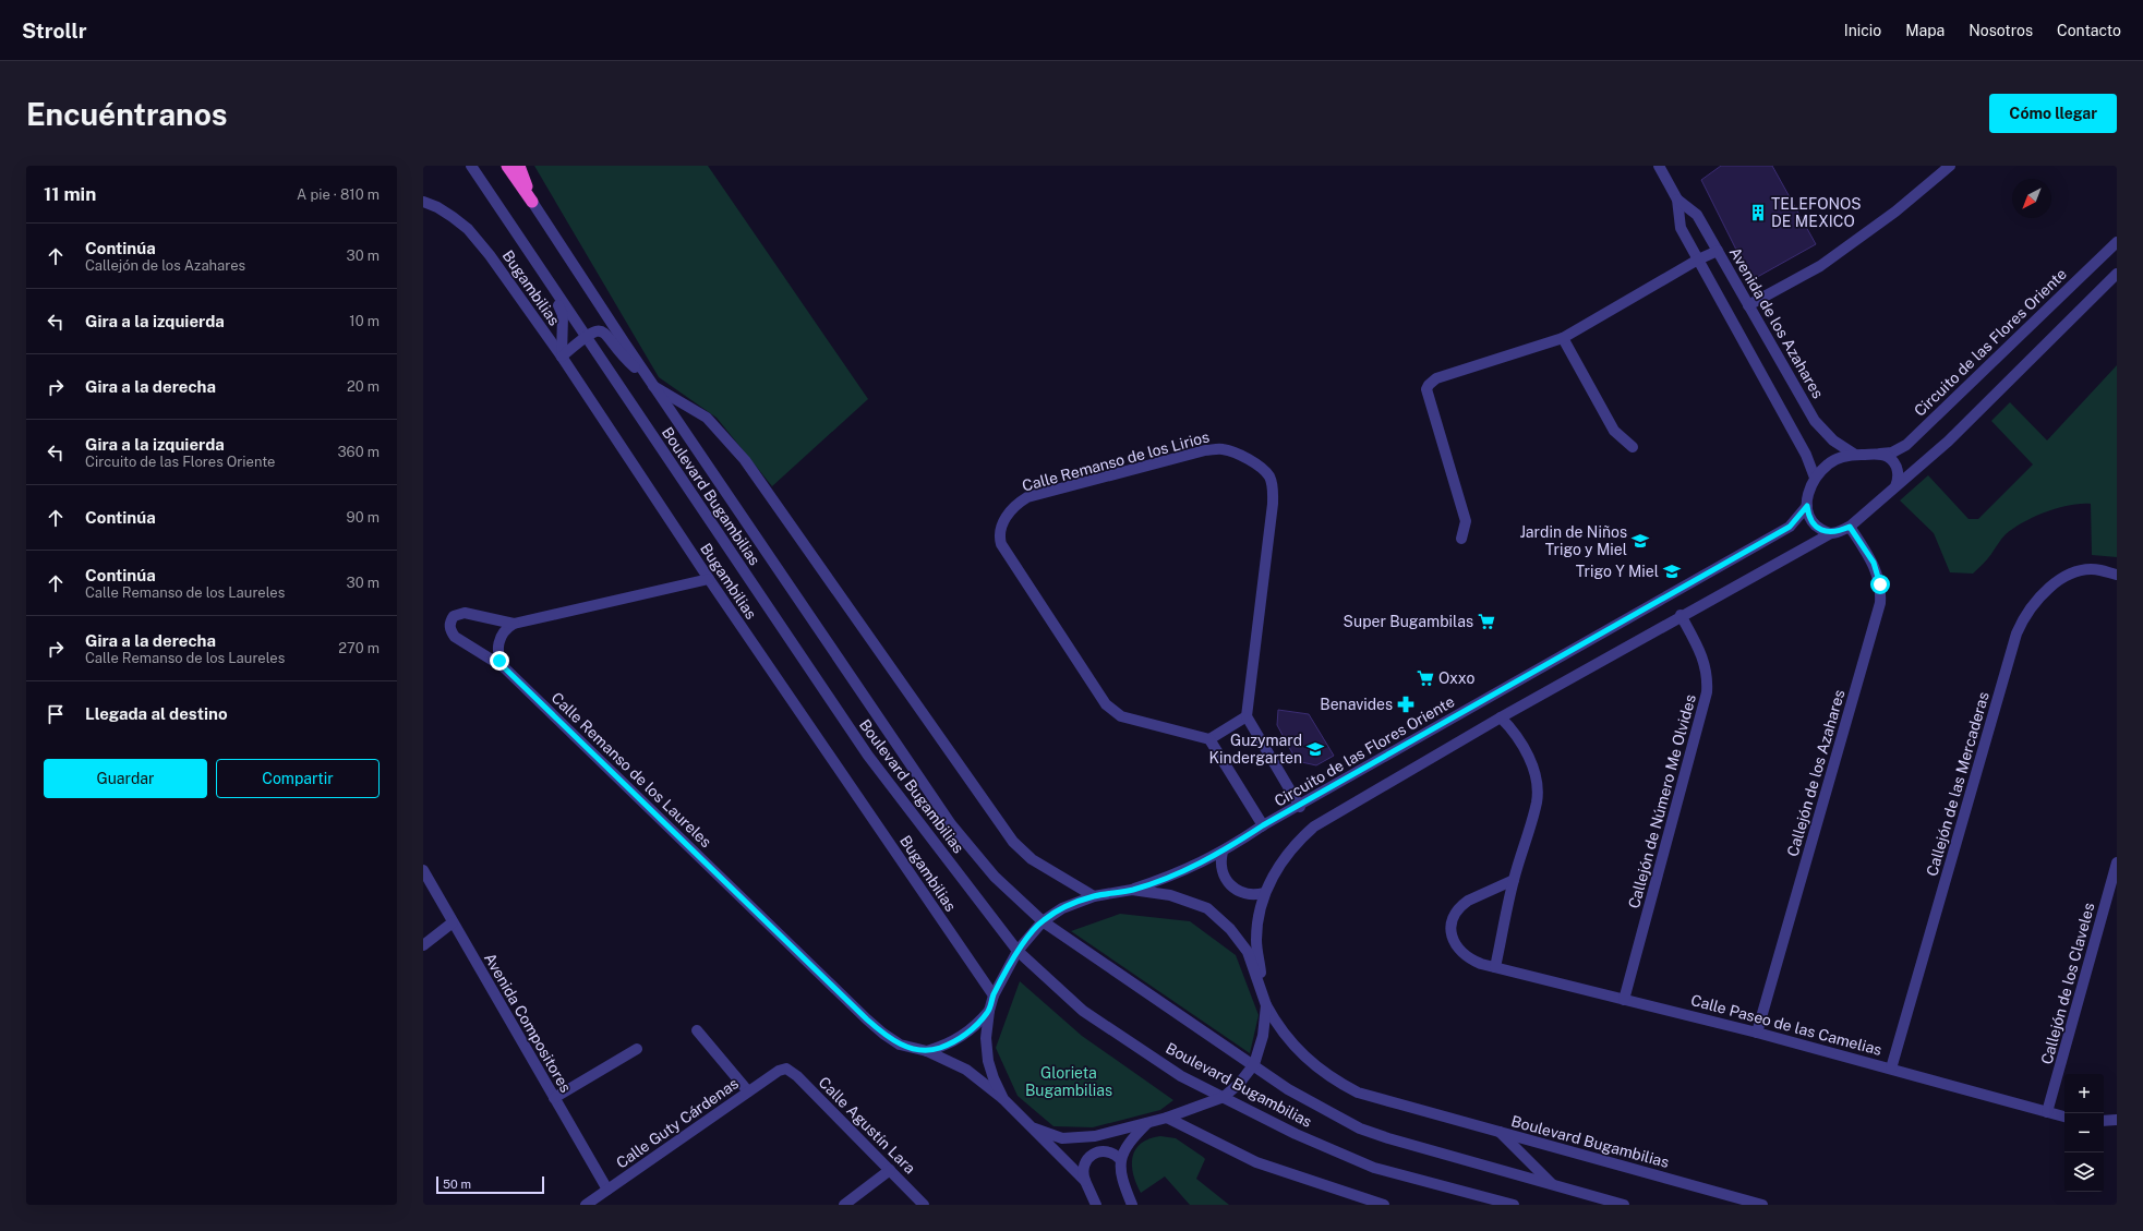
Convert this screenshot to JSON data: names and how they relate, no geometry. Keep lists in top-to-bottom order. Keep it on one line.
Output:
{"streets":{"street":["Bugambilias","Avenida de los Azahares","Circuito de las Flores Oriente","Calle Remanso de los Lirios","Boulevard Bugambilias","Calle Remanso de los Laureles","Callejón de los Azahares","Callejón de las Mercaderas","Callejón de Número Me Olvides","Callejón de los Claveles","Avenida Compositores","Calle Paseo de las Camelias","Calle Guty Cárdenas","Calle Agustín Lara"]},"crossings":[["Avenida de los Azahares","Circuito de las Flores Oriente"],["Avenida de los Azahares","Callejón de los Azahares"],["Circuito de las Flores Oriente","Callejón de los Azahares"],["Callejón de los Azahares","Calle Paseo de las Camelias"],["Callejón de las Mercaderas","Calle Paseo de las Camelias"],["Callejón de Número Me Olvides","Calle Paseo de las Camelias"],["Callejón de los Claveles","Calle Paseo de las Camelias"],["Avenida Compositores","Calle Guty Cárdenas"],["Calle Guty Cárdenas","Calle Agustín Lara"]],"parks":["Glorieta Bugambilias"],"places":{"building":["TELEFONOS DE MEXICO"],"school or university":["Jardin de Niños Trigo y Miel","Trigo Y Miel","Guzymard Kindergarten"],"supermarket":["Super Bugambilas","Oxxo"],"pharmacy":["Benavides"]},"scale_bar":"50 m","north":"bottom left","page":{"header":"Strollr","nav":["Inicio","Mapa","Nosotros","Contacto"],"buttons":["Cómo llegar",["Guardar","Compartir"]],"title":"Encuéntranos","heading":["11 min","A pie · 810 m"],"list":[["Continúa","Callejón de los Azahares","30 m"],["Gira a la izquierda","10 m"],["Gira a la derecha","20 m"],["Gira a la izquierda","Circuito de las Flores Oriente","360 m"],["Continúa","90 m"],["Continúa","Calle Remanso de los Laureles","30 m"],["Gira a la derecha","Calle Remanso de los Laureles","270 m"],"Llegada al destino"],"map_buttons":["+","−"],"scale":"50 m"}}
